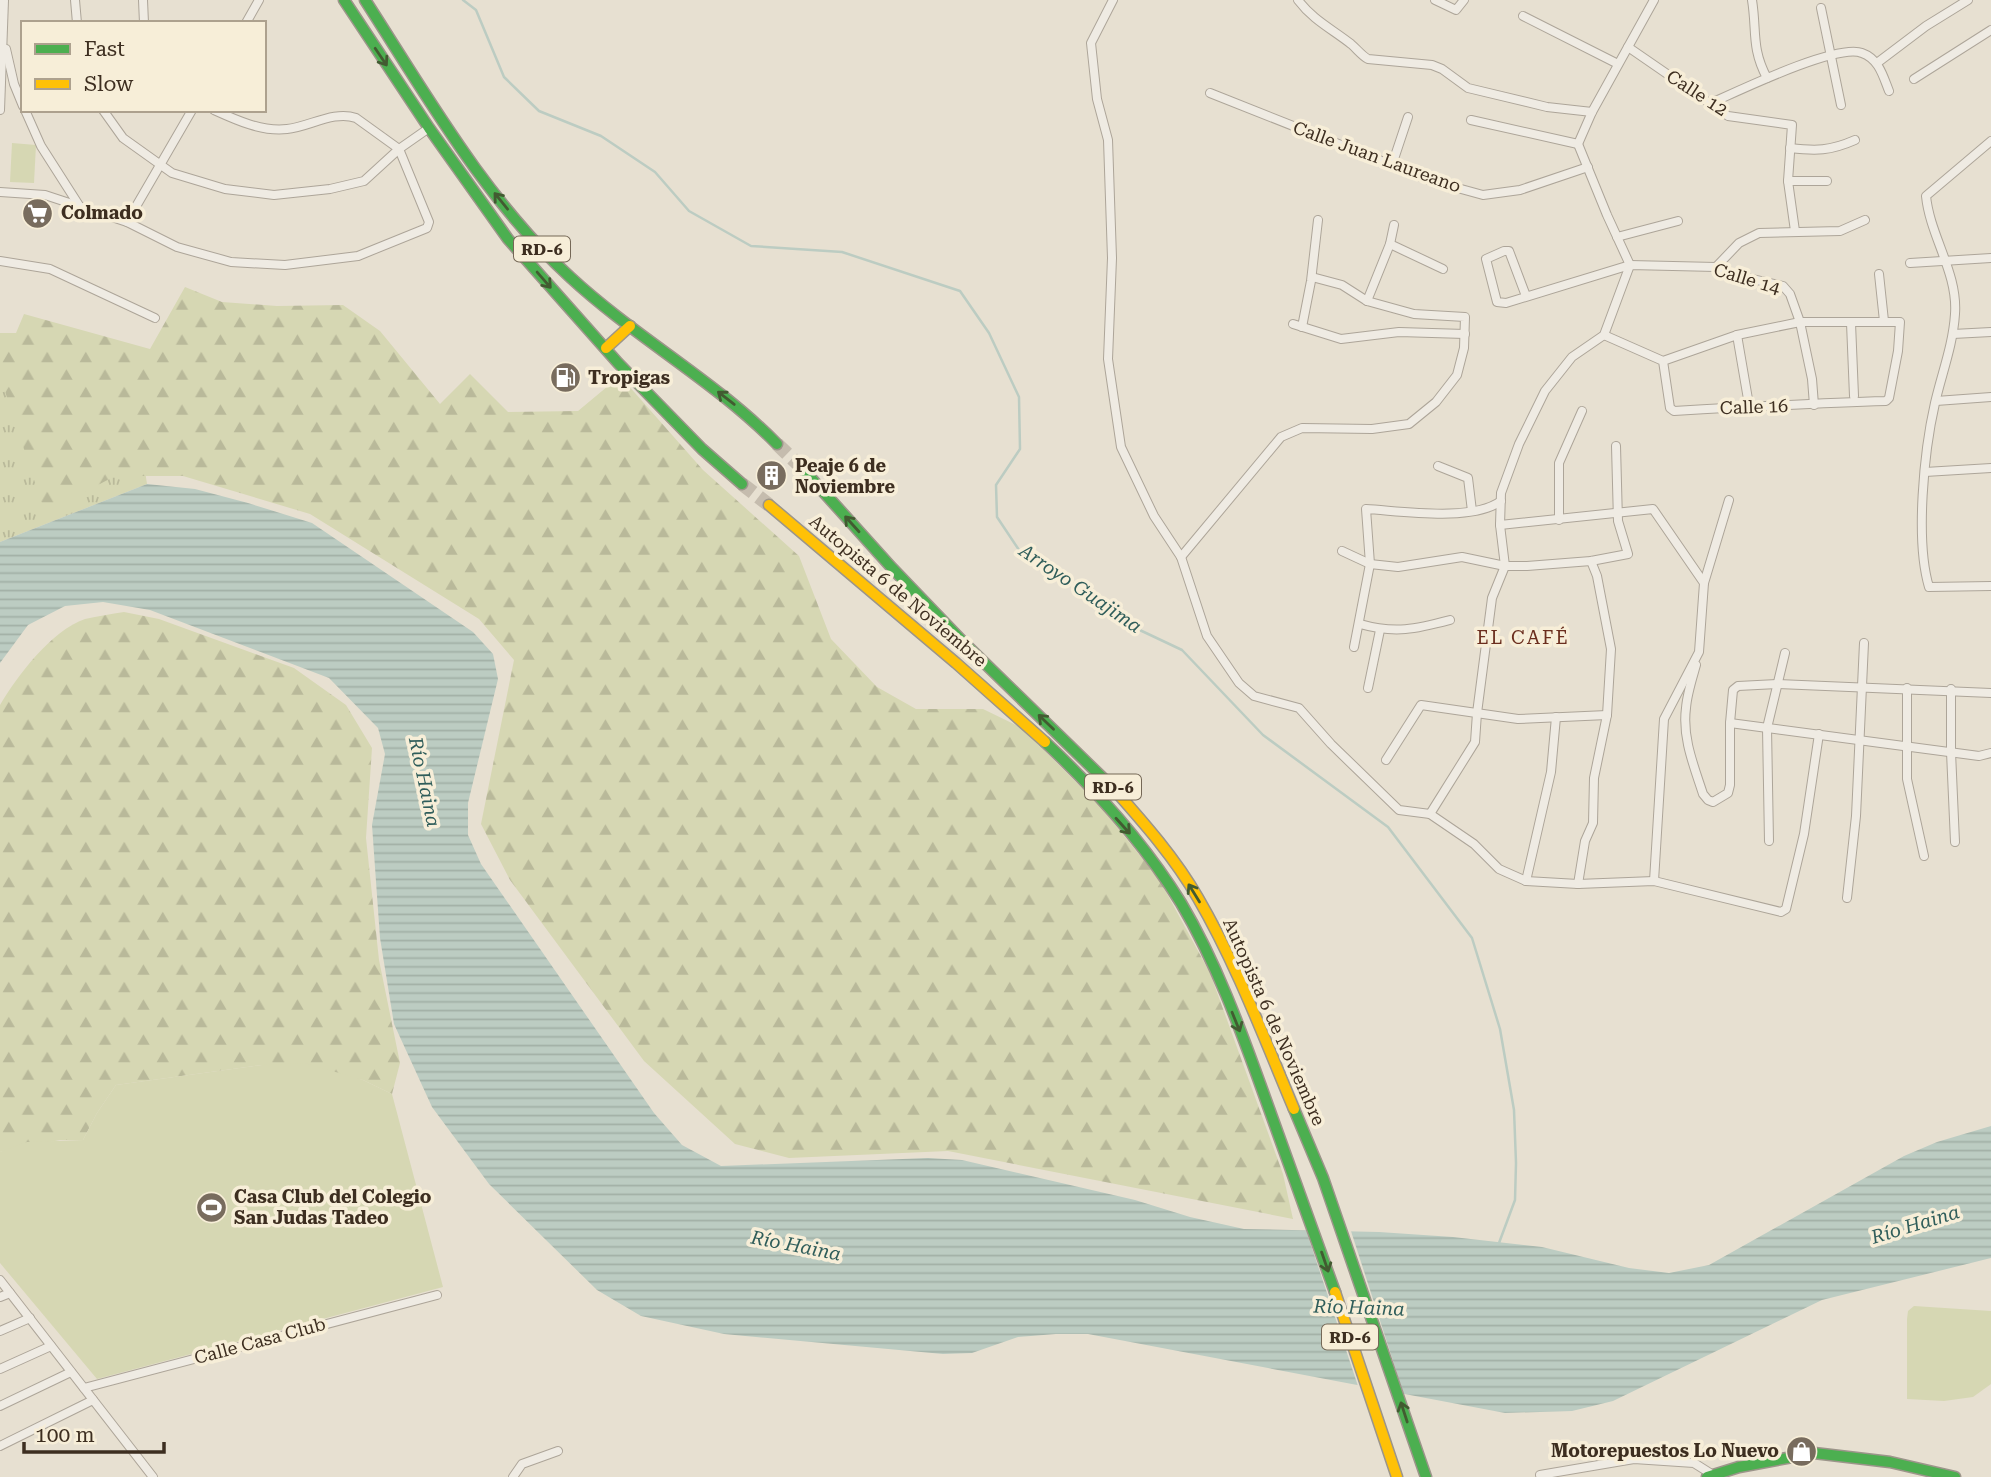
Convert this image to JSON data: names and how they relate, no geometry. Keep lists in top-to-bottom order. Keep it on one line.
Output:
{"streets":{"main road":["RD-6","Autopista 6 de Noviembre"],"street":["Calle 12","Calle Juan Laureano","Calle 14","Calle 16","Calle Casa Club"]},"crossings":[["Calle 14","Calle 16"]],"districts":["EL CAFÉ"],"water":["Arroyo Guajima","Río Haina"],"places":{"supermarket":["Colmado"],"fuel station":["Tropigas"],"building":["Peaje 6 de Noviembre"],"sports":["Casa Club del Colegio San Judas Tadeo"],"shop":["Motorepuestos Lo Nuevo"]},"legend":["Fast","Slow"],"scale_bar":"100 m"}
